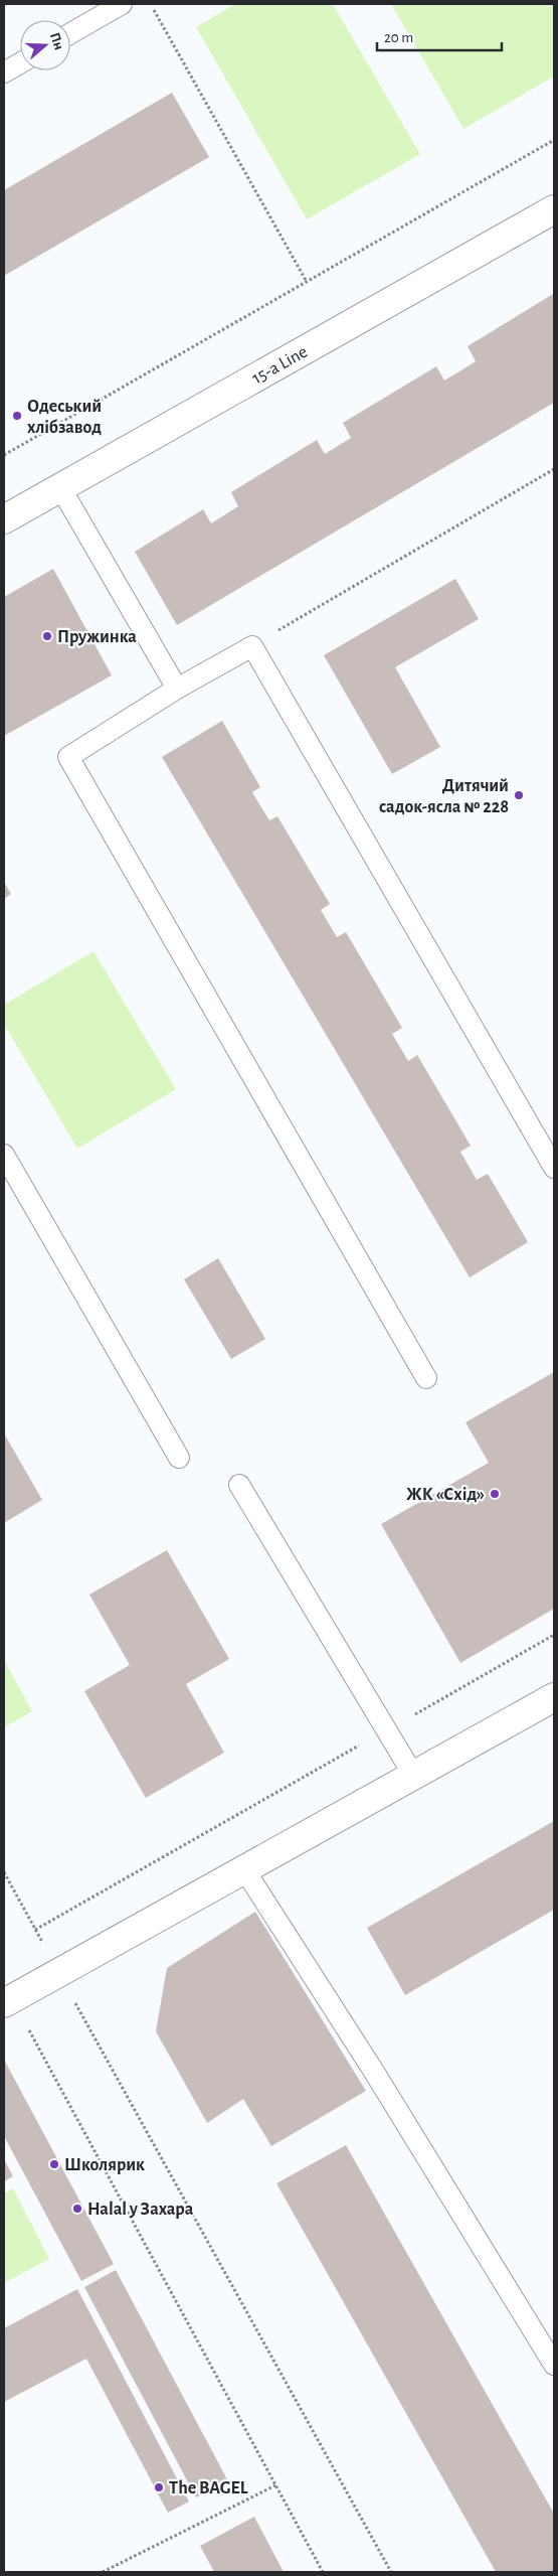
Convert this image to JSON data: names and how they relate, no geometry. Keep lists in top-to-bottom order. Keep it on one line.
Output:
{"streets":{"street":["15-a Line"]},"places":["Одеський хлібзавод","Пружинка","Дитячий садок-ясла № 228","ЖК «Схід»","Школярик","Halal у Захара","The BAGEL"],"scale_bar":"20 m","north":"right"}
